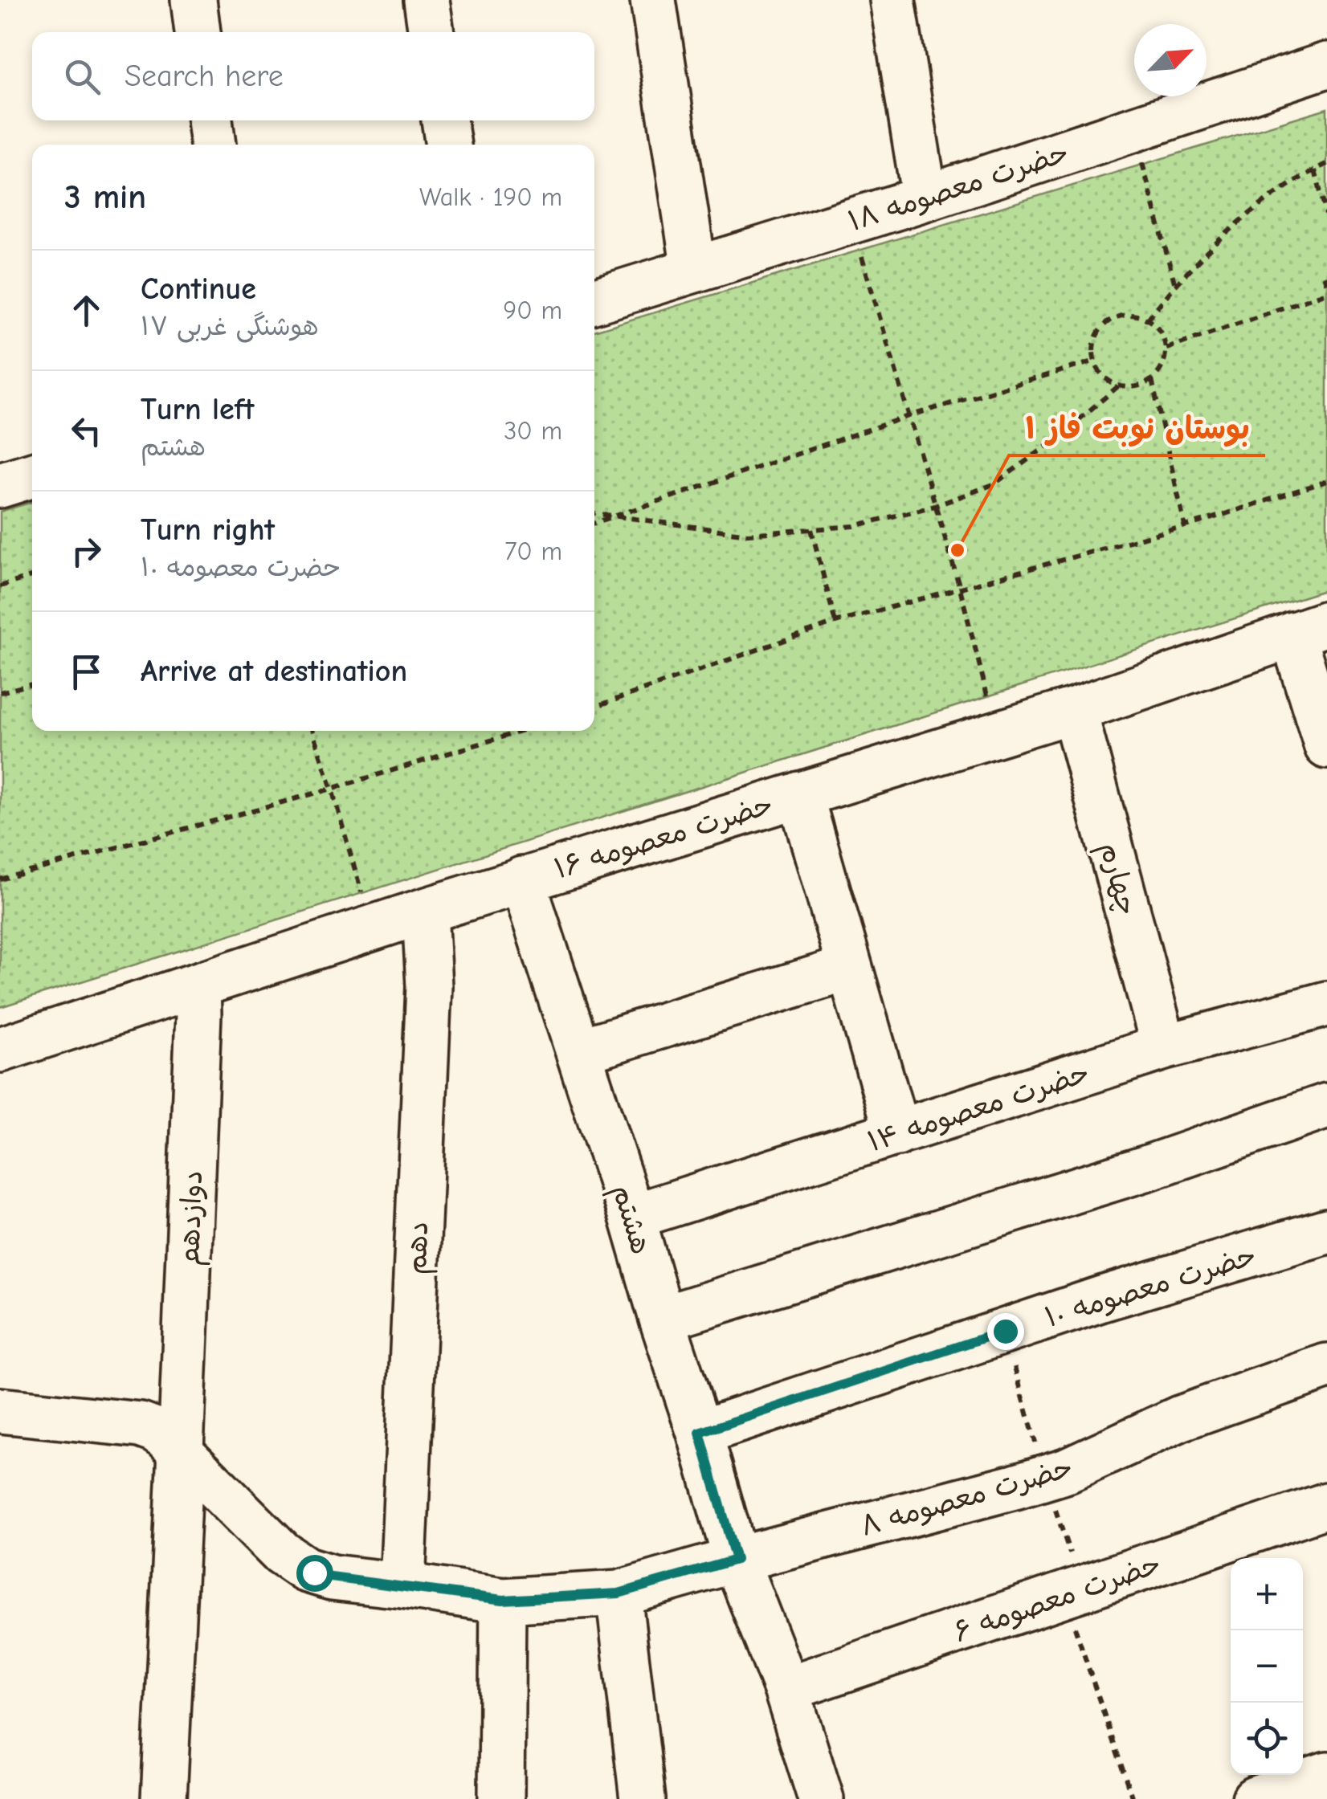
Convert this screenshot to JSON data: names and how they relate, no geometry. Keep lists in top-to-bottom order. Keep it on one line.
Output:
{"streets":{"street":["حضرت معصومه ۱۸","حضرت معصومه ۱۶","چهارم","حضرت معصومه ۱۴","دوازدهم","هشتم","دهم","حضرت معصومه ۱۰","حضرت معصومه ۸","حضرت معصومه ۶"]},"crossings":[["حضرت معصومه ۱۶","چهارم"],["حضرت معصومه ۱۶","دوازدهم"],["حضرت معصومه ۱۶","هشتم"],["حضرت معصومه ۱۶","دهم"],["چهارم","حضرت معصومه ۱۴"],["حضرت معصومه ۱۴","هشتم"],["دوازدهم","حضرت معصومه ۸"],["هشتم","حضرت معصومه ۱۰"],["هشتم","حضرت معصومه ۸"],["هشتم","حضرت معصومه ۶"],["دهم","حضرت معصومه ۸"]],"places":["بوستان نوبت فاز ۱"],"north":"top right","page":{"search":"Search here","heading":["3 min","Walk · 190 m"],"list":[["Continue","هوشنگی غربی ۱۷","90 m"],["Turn left","هشتم","30 m"],["Turn right","حضرت معصومه ۱۰","70 m"],"Arrive at destination"],"map_buttons":["+","−"]}}
